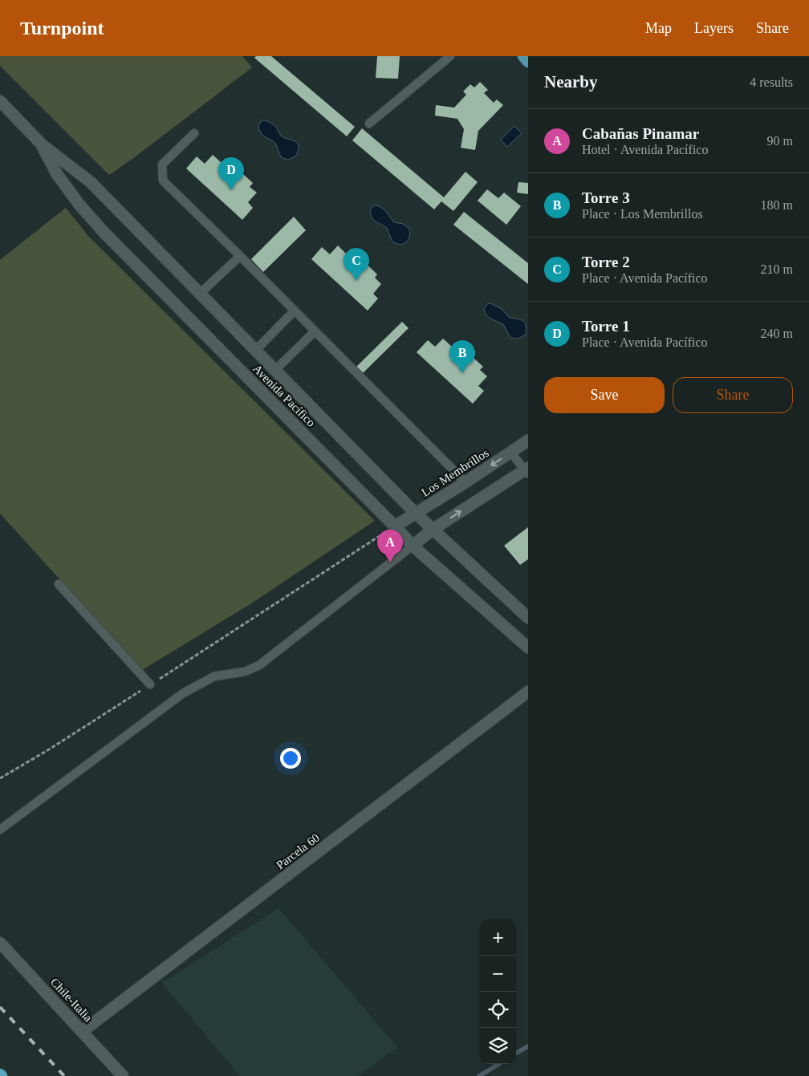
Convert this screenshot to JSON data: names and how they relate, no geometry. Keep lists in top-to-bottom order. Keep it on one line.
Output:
{"streets":{"street":["Avenida Pacífico","Los Membrillos","Parcela 60","Chile-Italia"]},"crossings":[["Avenida Pacífico","Los Membrillos"],["Parcela 60","Chile-Italia"]],"page":{"header":"Turnpoint","nav":["Map","Layers","Share"],"heading":["Nearby","4 results"],"list":[{"mark":"A","name":"Cabañas Pinamar","note":"Hotel · Avenida Pacífico","value":"90 m"},{"mark":"B","name":"Torre 3","note":"Place · Los Membrillos","value":"180 m"},{"mark":"C","name":"Torre 2","note":"Place · Avenida Pacífico","value":"210 m"},{"mark":"D","name":"Torre 1","note":"Place · Avenida Pacífico","value":"240 m"}],"pins":["D","C","B","A"],"buttons":["Save","Share"],"map_buttons":["+","−"]}}
